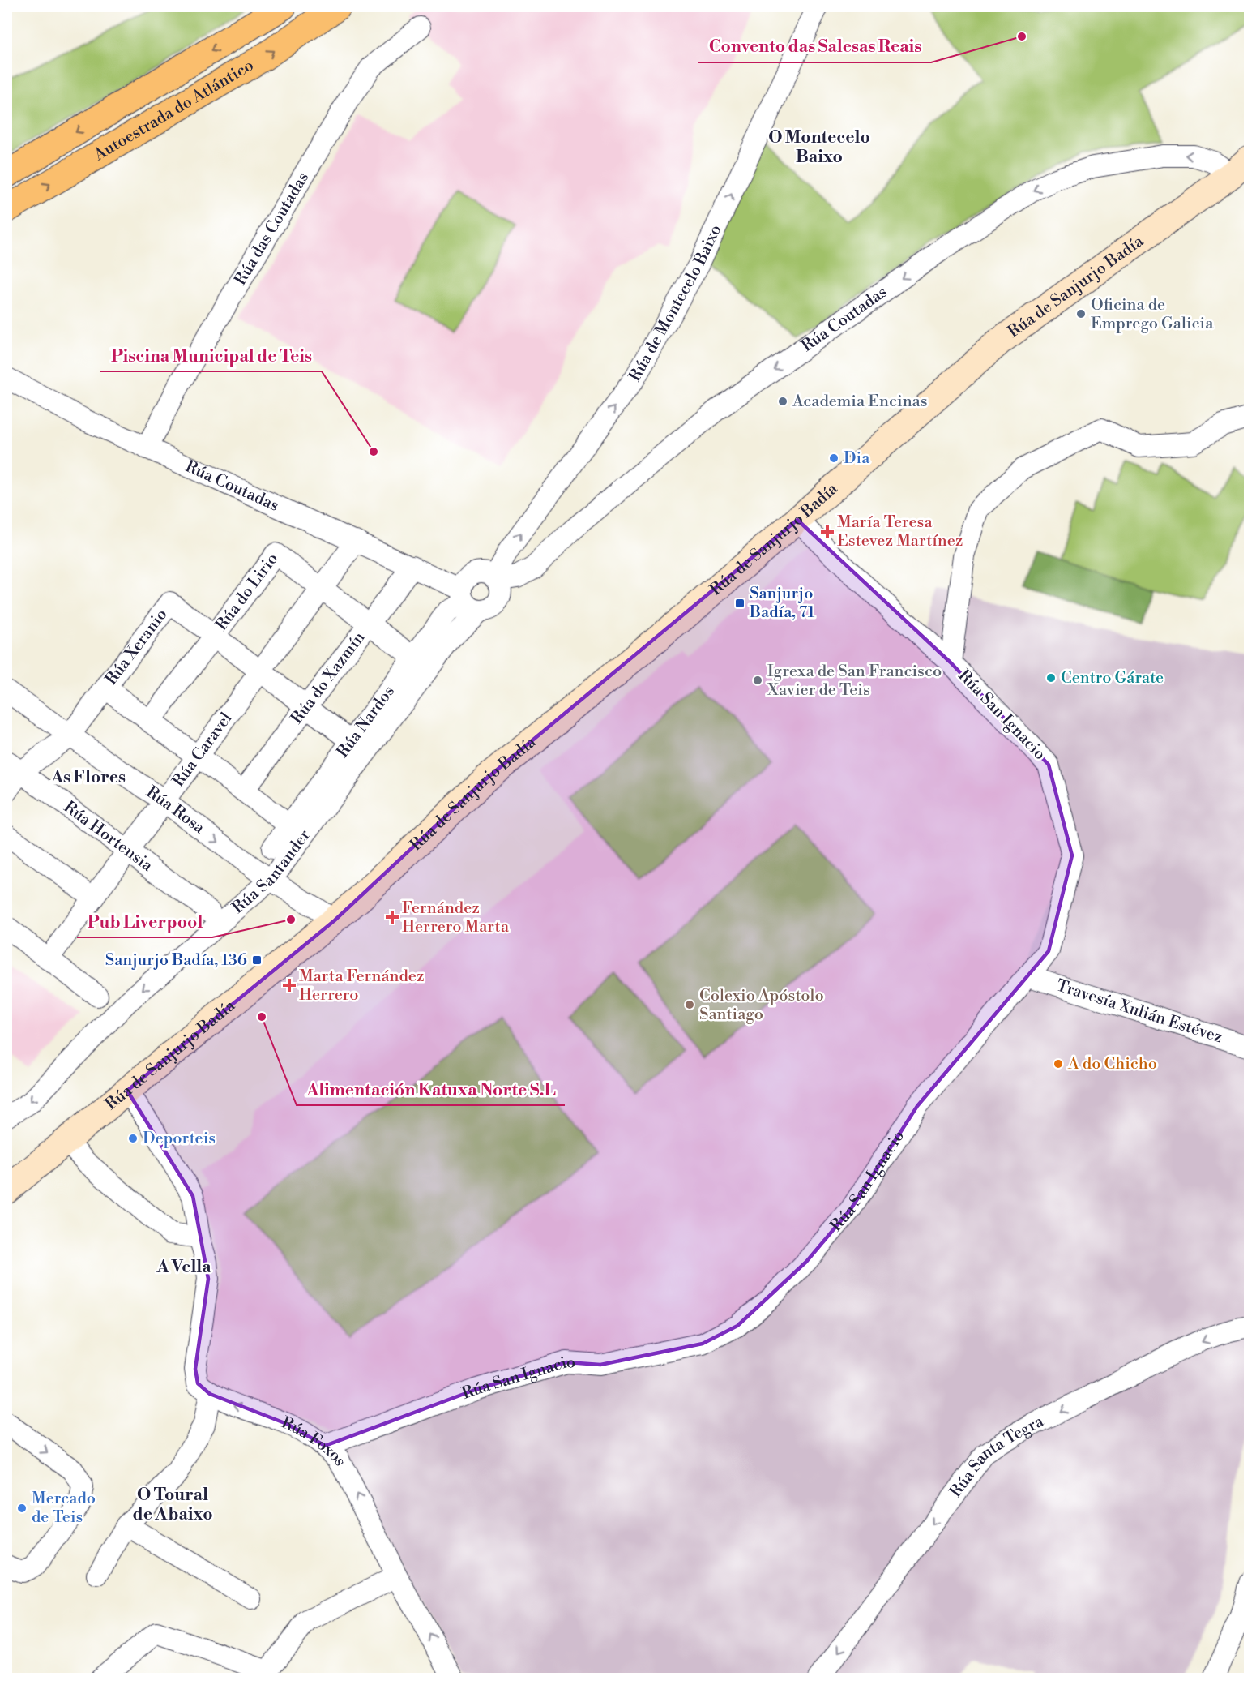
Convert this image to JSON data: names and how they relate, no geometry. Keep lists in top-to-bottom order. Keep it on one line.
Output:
{"streets":{"highway":["Autoestrada do Atlántico"],"main road":["Rúa de Sanjurjo Badía"],"street":["Rúa das Coutadas","Rúa de Montecelo Baixo","Rúa Coutadas","Rúa do Lirio","Rúa Xeranio","Rúa do Xazmín","Rúa San Ignacio","Rúa Nardos","Rúa Caravel","Rúa Rosa","Rúa Hortensia","Rúa Santander","Travesía Xulián Estévez","Rúa Foxos","Rúa Santa Tegra"]},"crossings":[["Rúa das Coutadas","Rúa Coutadas"],["Rúa de Sanjurjo Badía","Rúa Coutadas"],["Rúa de Sanjurjo Badía","Rúa San Ignacio"],["Rúa de Sanjurjo Badía","Rúa Foxos"],["Rúa de Montecelo Baixo","Rúa Coutadas"],["Rúa de Montecelo Baixo","Rúa Nardos"],["Rúa de Montecelo Baixo","Rúa Santander"],["Rúa Coutadas","Rúa do Xazmín"],["Rúa Coutadas","Rúa Nardos"],["Rúa Coutadas","Rúa Caravel"],["Rúa Coutadas","Rúa Santander"],["Rúa do Lirio","Rúa Xeranio"],["Rúa do Lirio","Rúa do Xazmín"],["Rúa do Lirio","Rúa Nardos"],["Rúa do Lirio","Rúa Caravel"],["Rúa Xeranio","Rúa do Xazmín"],["Rúa Xeranio","Rúa Nardos"],["Rúa Xeranio","Rúa Caravel"],["Rúa Xeranio","Rúa Rosa"],["Rúa Xeranio","Rúa Hortensia"],["Rúa San Ignacio","Travesía Xulián Estévez"],["Rúa San Ignacio","Rúa Foxos"],["Rúa Nardos","Rúa Santander"],["Rúa Caravel","Rúa Rosa"],["Rúa Caravel","Rúa Hortensia"],["Rúa Rosa","Rúa Santander"]],"one_way":["Rúa de Montecelo Baixo","Rúa Coutadas","Rúa Santander","Rúa Santa Tegra"],"districts":["O Montecelo Baixo","As Flores","A Vella","O Toural de Abaixo"],"places":{"other":["Convento das Salesas Reais","Oficina de Emprego Galicia","Academia Encinas","Piscina Municipal de Teis","Dia","Centro Gárate","Igrexa de San Francisco Xavier de Teis","Pub Liverpool","Colexio Apóstolo Santiago","Alimentación Katuxa Norte S.L","A do Chicho","Deporteis","Mercado de Teis"],"health":["María Teresa Estevez Martínez","Fernández Herrero Marta","Marta Fernández Herrero"],"transit":["Sanjurjo Badía, 71","Sanjurjo Badía, 136"]}}
